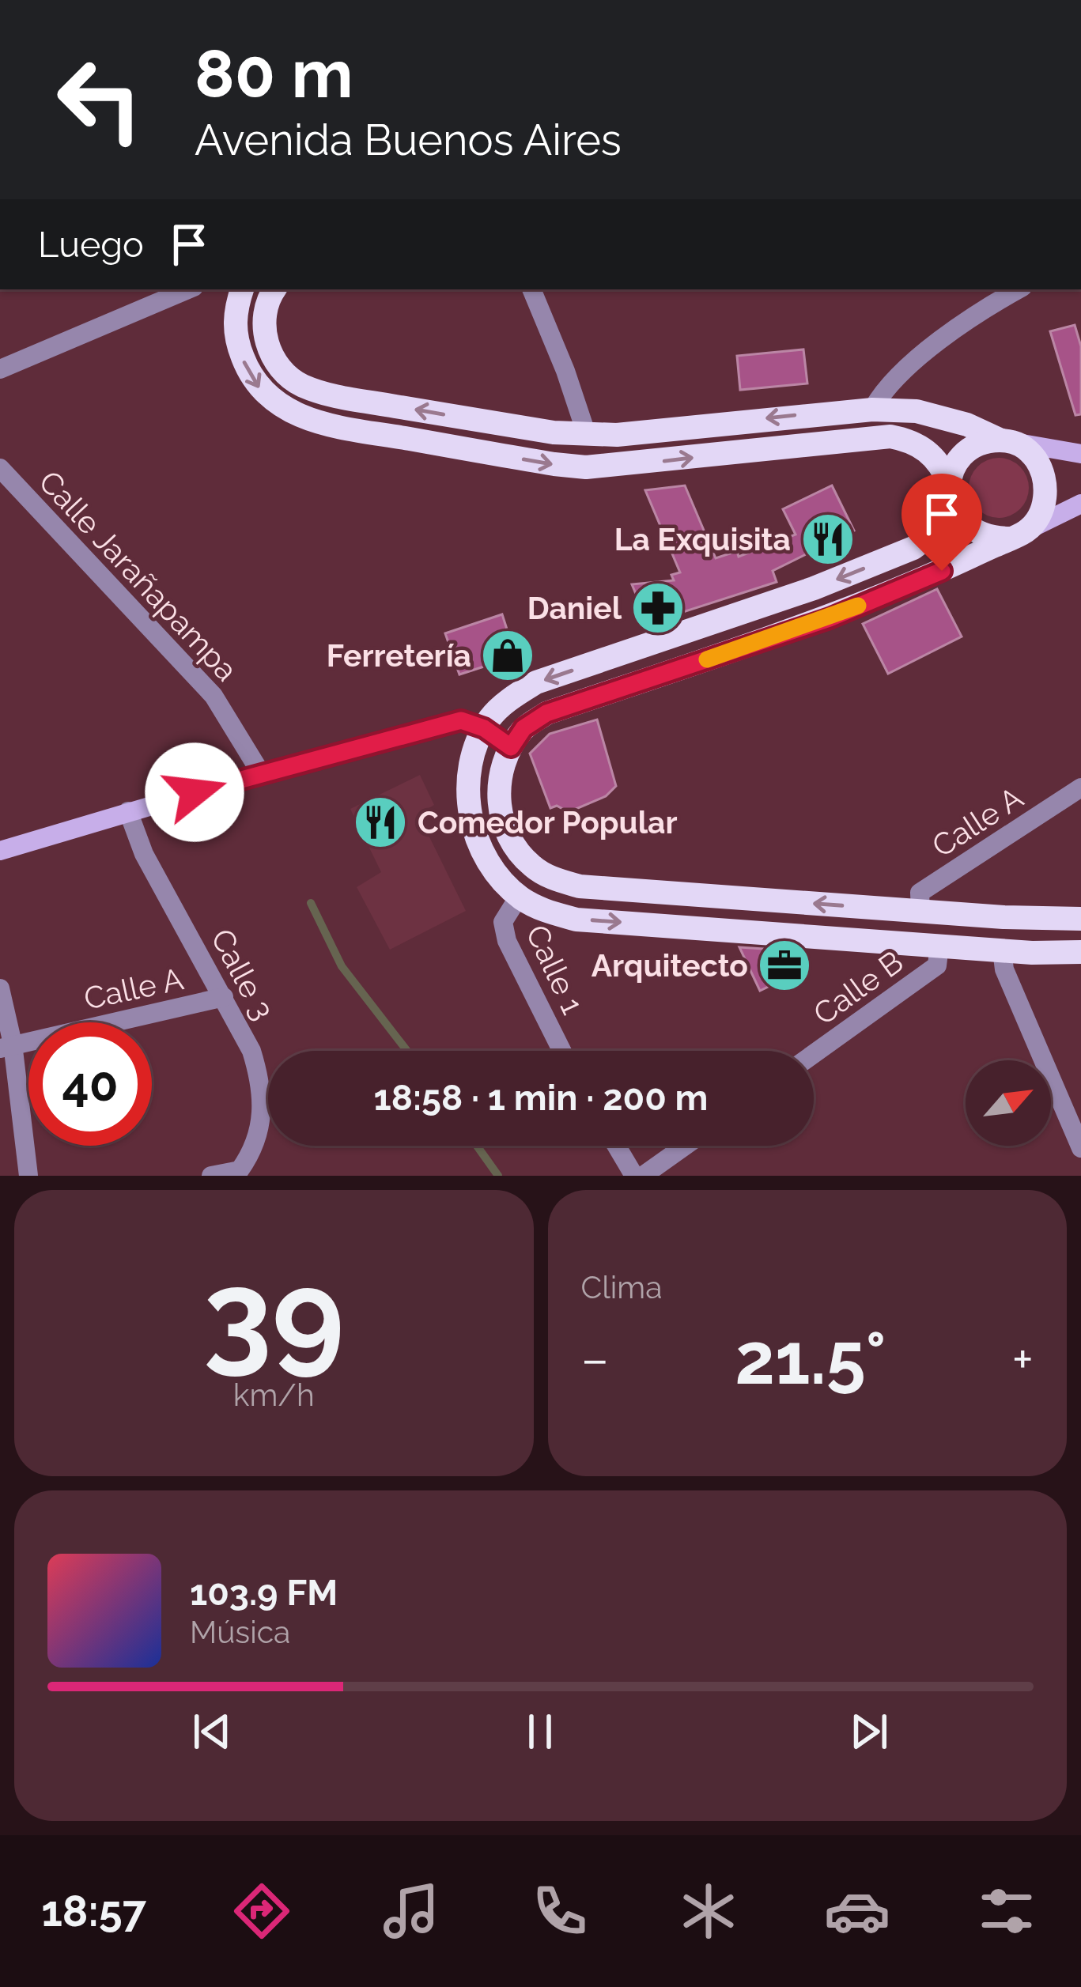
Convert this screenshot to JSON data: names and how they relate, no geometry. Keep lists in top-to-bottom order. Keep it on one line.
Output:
{"streets":{"street":["Calle Jarañapampa","Calle A","Calle 1","Calle 3","Calle B"]},"crossings":[["Calle A","Calle 3"]],"places":{"restaurant":["La Exquisita","Comedor Popular"],"pharmacy":["Daniel"],"shop":["Ferretería"],"office":["Arquitecto"]},"north":"top right","page":{"turn":["80 m","Avenida Buenos Aires"],"then":"Luego","limit":"40","trip":"18:58 · 1 min · 200 m","tile":[["39","km/h"],"Clima"],"heat":["−","21.5°","+"],"song":["103.9 FM","Música"],"tabs":"18:57"}}
